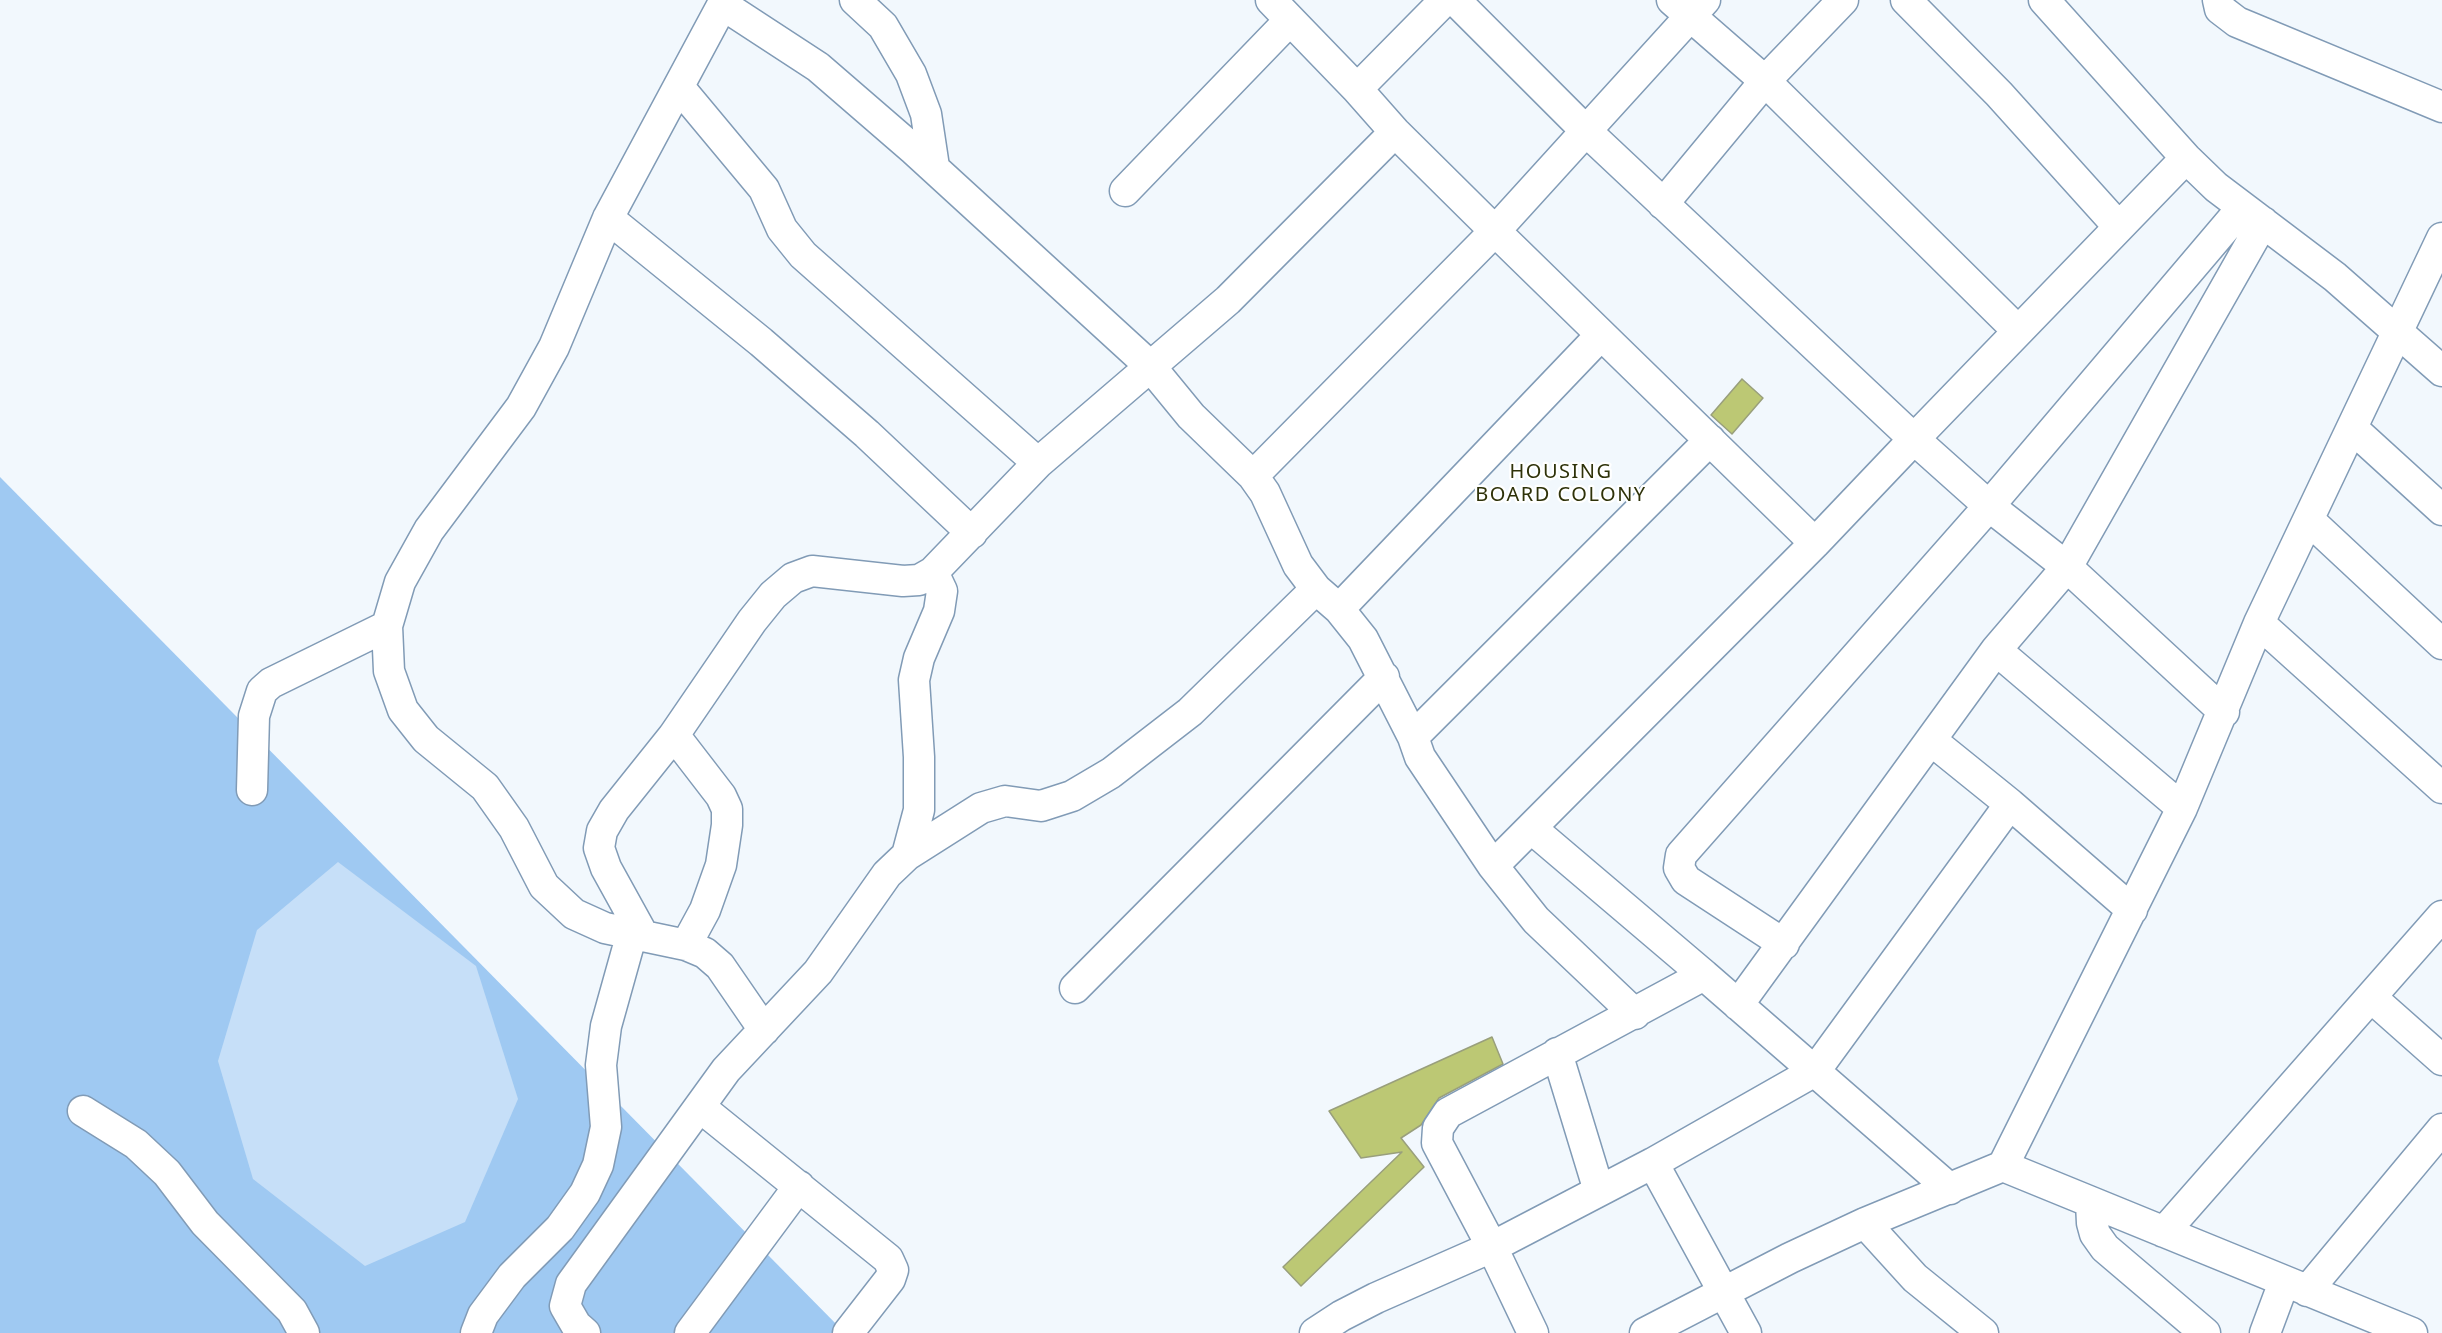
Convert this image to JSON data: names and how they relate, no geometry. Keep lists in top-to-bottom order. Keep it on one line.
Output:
{"districts":["HOUSING BOARD COLONY"]}
